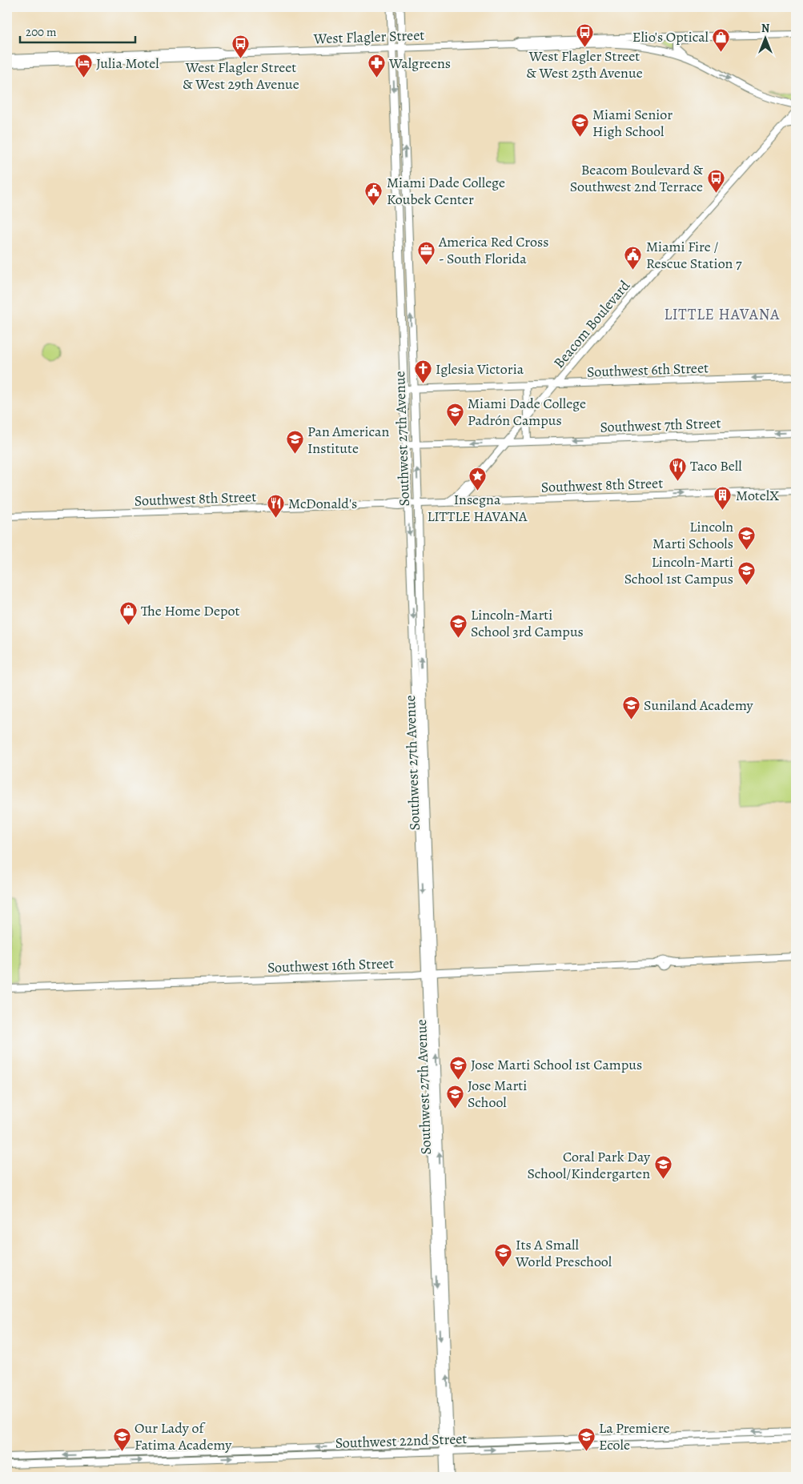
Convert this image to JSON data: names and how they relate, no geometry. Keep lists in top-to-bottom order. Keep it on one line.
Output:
{"streets":{"highway":["Southwest 27th Avenue"],"main road":["West Flagler Street","Beacom Boulevard","Southwest 6th Street","Southwest 7th Street","Southwest 8th Street","Southwest 16th Street","Southwest 22nd Street"]},"crossings":[["West Flagler Street","Southwest 27th Avenue"],["Beacom Boulevard","Southwest 6th Street"],["Beacom Boulevard","Southwest 7th Street"],["Beacom Boulevard","Southwest 8th Street"],["Southwest 6th Street","Southwest 27th Avenue"],["Southwest 7th Street","Southwest 27th Avenue"],["Southwest 27th Avenue","Southwest 8th Street"],["Southwest 27th Avenue","Southwest 16th Street"],["Southwest 27th Avenue","Southwest 22nd Street"]],"one_way":["Southwest 6th Street","Southwest 7th Street","Southwest 8th Street"],"districts":["LITTLE HAVANA"],"places":{"bus stop":["West Flagler Street & West 25th Avenue","West Flagler Street & West 29th Avenue","Beacom Boulevard & Southwest 2nd Terrace"],"shop":["Elio's Optical","The Home Depot"],"hotel":["Julia Motel"],"pharmacy":["Walgreens"],"school or university":["Miami Senior High School","Miami Dade College Padrón Campus","Pan American Institute","Lincoln Marti Schools","Lincoln-Marti School 1st Campus","Lincoln-Marti School 3rd Campus","Suniland Academy","Jose Marti School 1st Campus","Jose Marti School","Coral Park Day School/Kindergarten","Its A Small World Preschool","Our Lady of Fatima Academy","La Premiere Ecole"],"public building":["Miami Dade College Koubek Center","Miami Fire / Rescue Station 7"],"office":["America Red Cross - South Florida"],"church":["Iglesia Victoria"],"restaurant":["Taco Bell","McDonald's"],"place":["Insegna LITTLE HAVANA"],"building":["MotelX"]},"scale_bar":"200 m","north":"top"}
